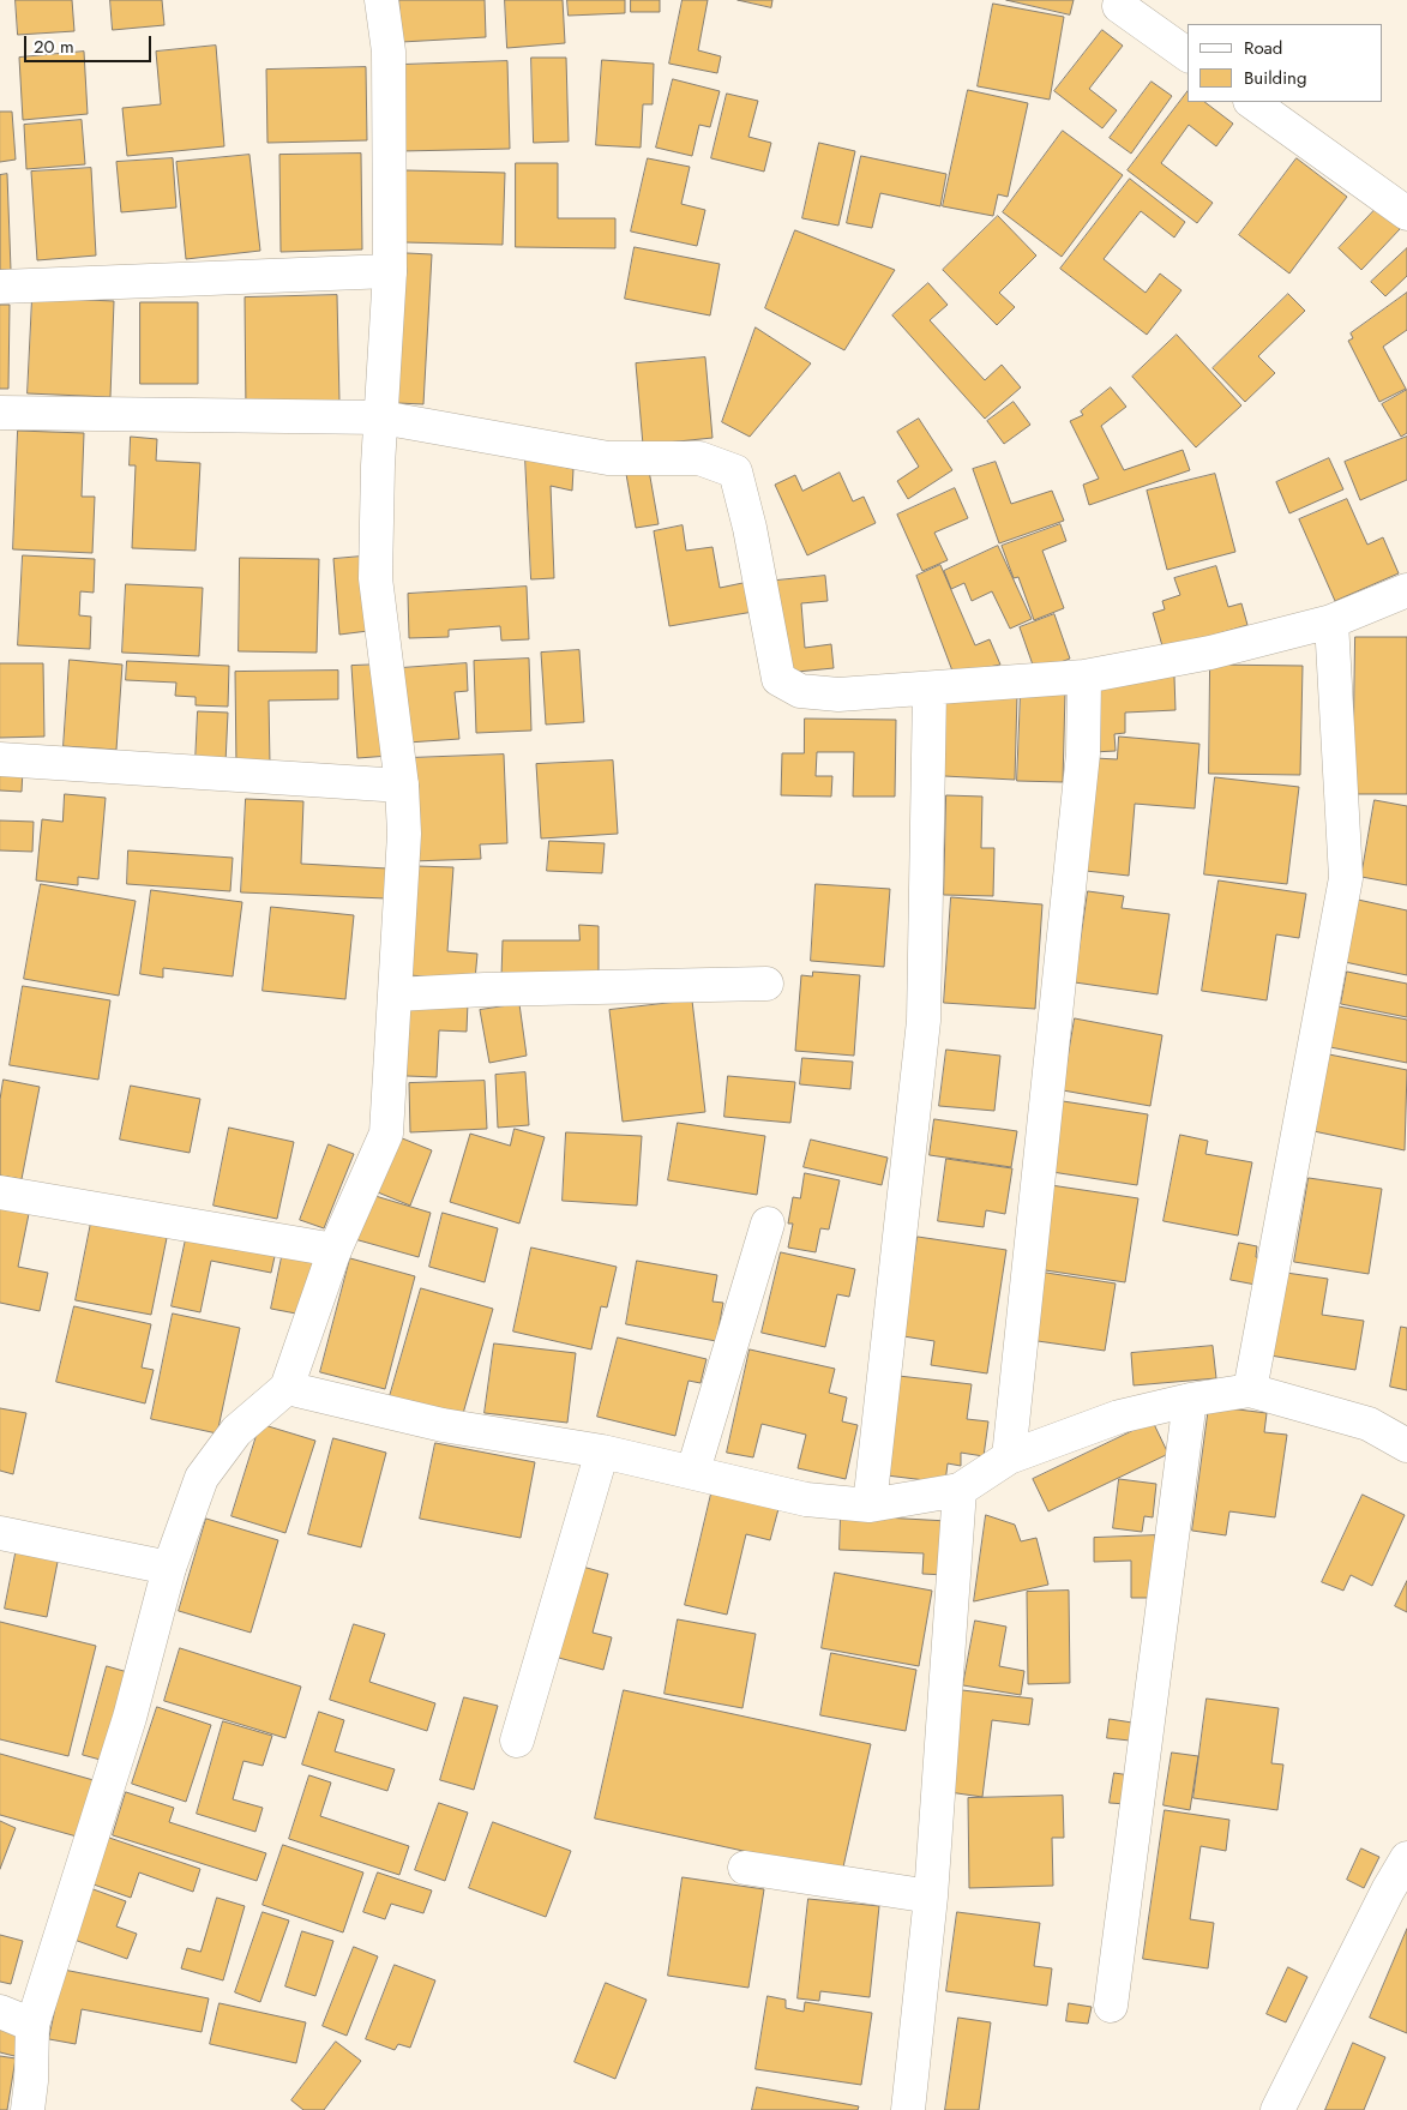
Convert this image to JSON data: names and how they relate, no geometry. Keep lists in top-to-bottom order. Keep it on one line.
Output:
{"legend":["Road","Building"],"scale_bar":"20 m"}
